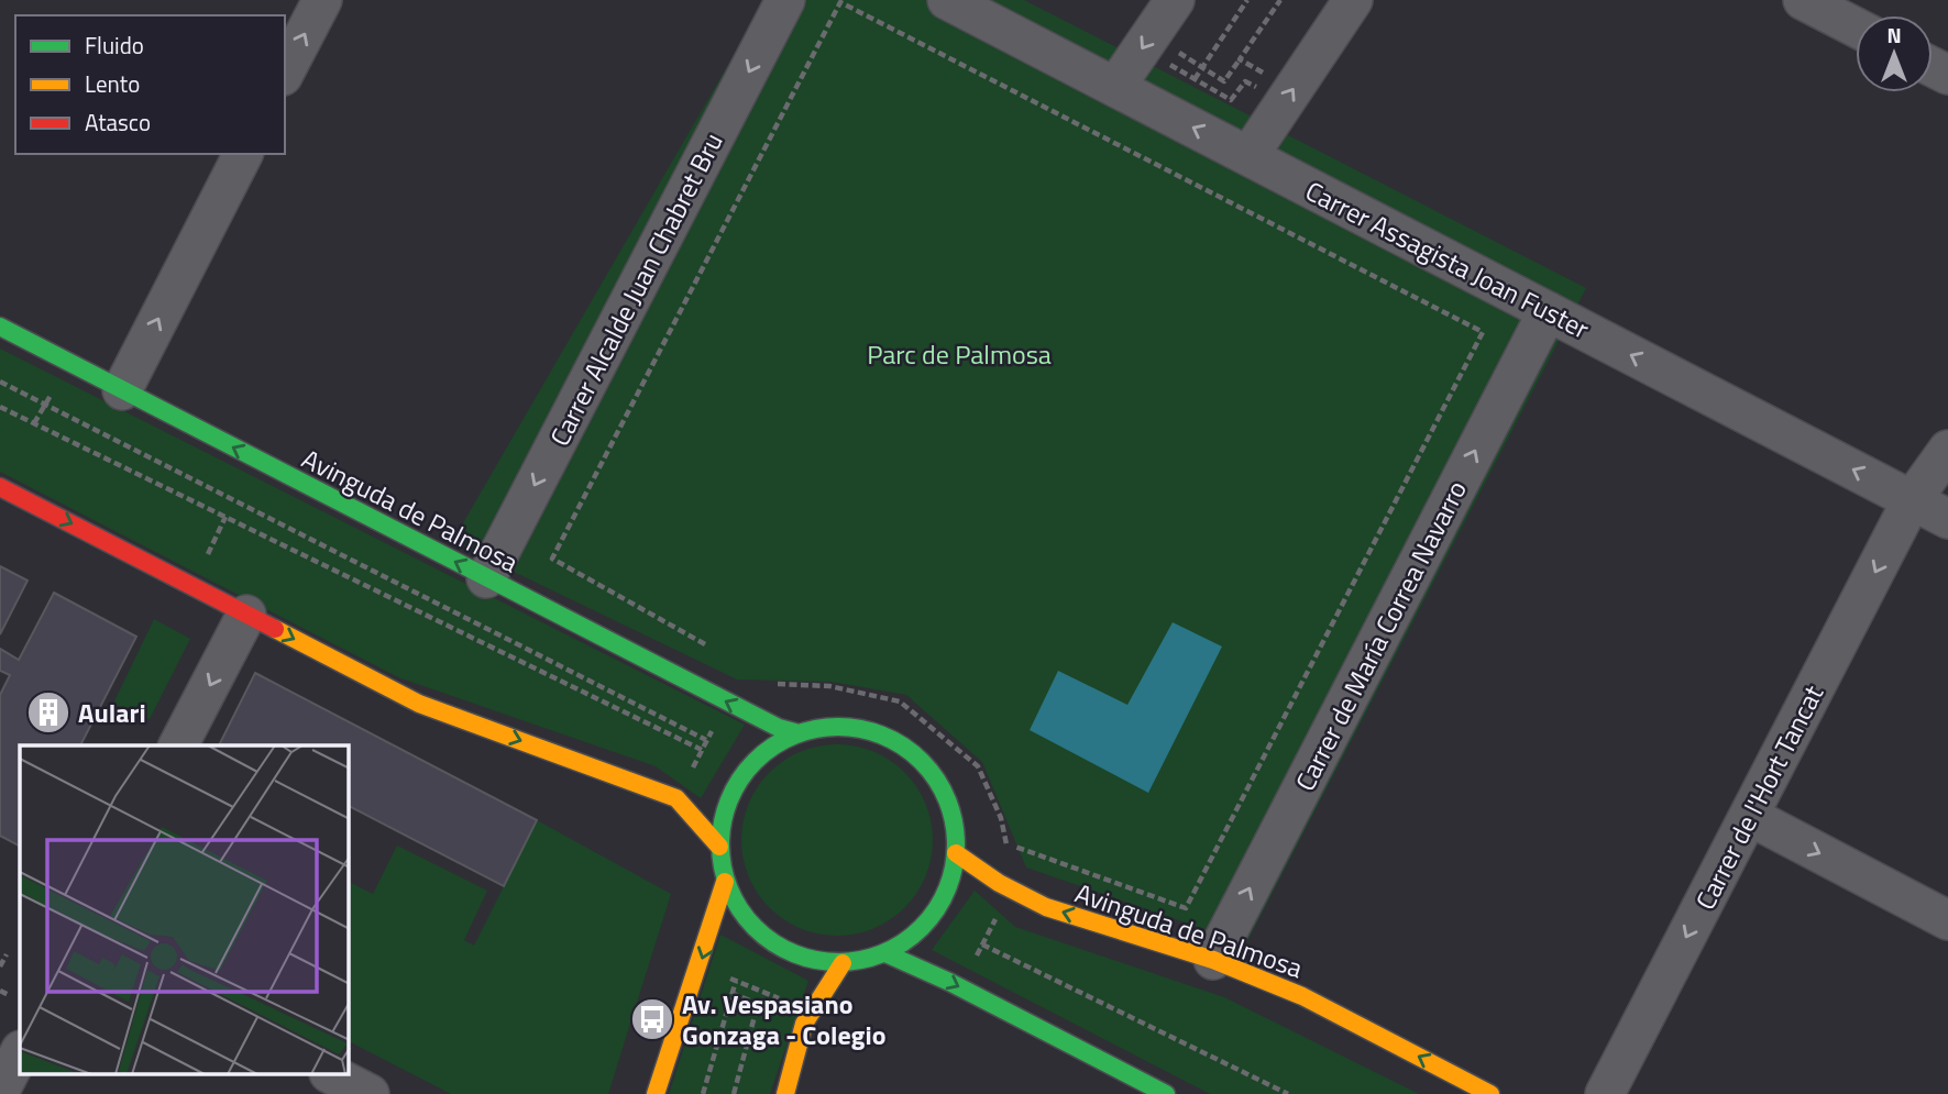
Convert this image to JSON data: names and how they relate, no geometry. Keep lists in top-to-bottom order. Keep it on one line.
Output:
{"streets":{"street":["Carrer Assagista Joan Fuster","Carrer Alcalde Juan Chabret Bru","Avinguda de Palmosa","Carrer de María Correa Navarro","Carrer de l'Hort Tancat"]},"crossings":[["Carrer Assagista Joan Fuster","Carrer de María Correa Navarro"],["Carrer Assagista Joan Fuster","Carrer de l'Hort Tancat"],["Carrer Alcalde Juan Chabret Bru","Avinguda de Palmosa"],["Avinguda de Palmosa","Carrer de María Correa Navarro"]],"one_way":["Carrer Assagista Joan Fuster","Carrer Alcalde Juan Chabret Bru","Carrer de María Correa Navarro","Carrer de l'Hort Tancat"],"parks":["Parc de Palmosa"],"places":{"building":["Aulari"],"bus stop":["Av. Vespasiano Gonzaga - Colegio"]},"legend":["Fluido","Lento","Atasco"],"north":"top"}
